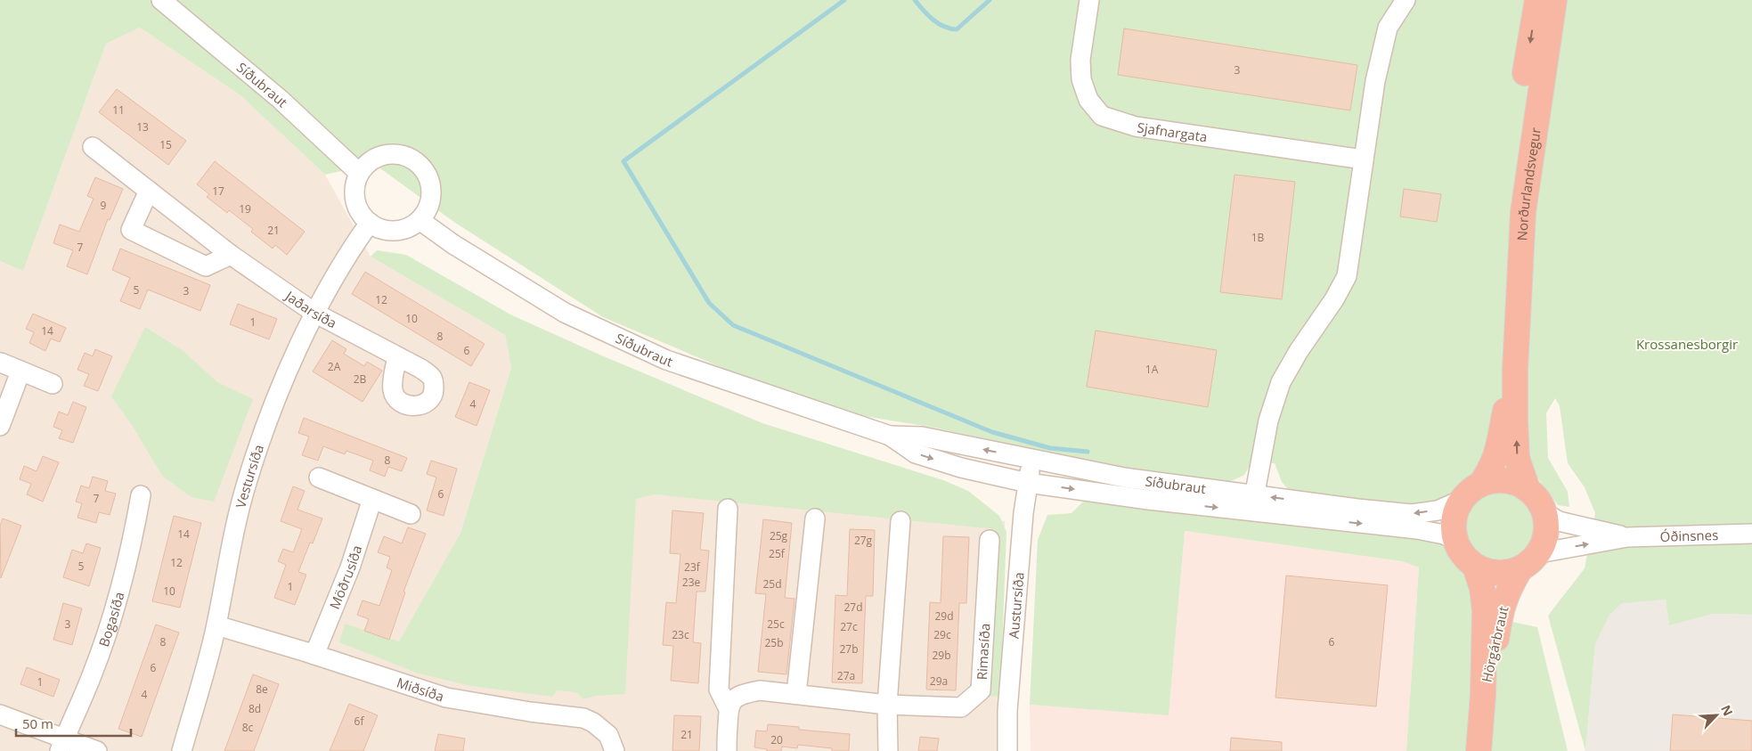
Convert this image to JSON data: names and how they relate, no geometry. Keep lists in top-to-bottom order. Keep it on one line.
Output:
{"streets":{"highway":["Norðurlandsvegur","Hörgárbraut"],"street":["Síðubraut","Sjafnargata","Jaðarsíða","Vestursíða","Óðinsnes","Möðrusíða","Austursíða","Bogasíða","Rimasíða","Miðsíða"]},"crossings":[["Síðubraut","Norðurlandsvegur"],["Síðubraut","Vestursíða"],["Síðubraut","Óðinsnes"],["Síðubraut","Austursíða"],["Síðubraut","Hörgárbraut"],["Norðurlandsvegur","Óðinsnes"],["Norðurlandsvegur","Hörgárbraut"],["Jaðarsíða","Vestursíða"],["Vestursíða","Miðsíða"],["Óðinsnes","Hörgárbraut"],["Möðrusíða","Miðsíða"]],"parks":["Krossanesborgir"],"house_numbers":["3","11","13","15","17","9","19","21","1B","7","5","3","12","10","1","14","8","6","2A","1A","2B","4","8","6","7","14","25g","27g","25f","12","5","23f","23e","25d","1","10","27d","29d","3","25c","27c","23c","29c","8","6","25b","27b","29b","6","27a","29a","1","8e","4","8d","6f","8c","21","20"],"scale_bar":"50 m","north":"top right"}
